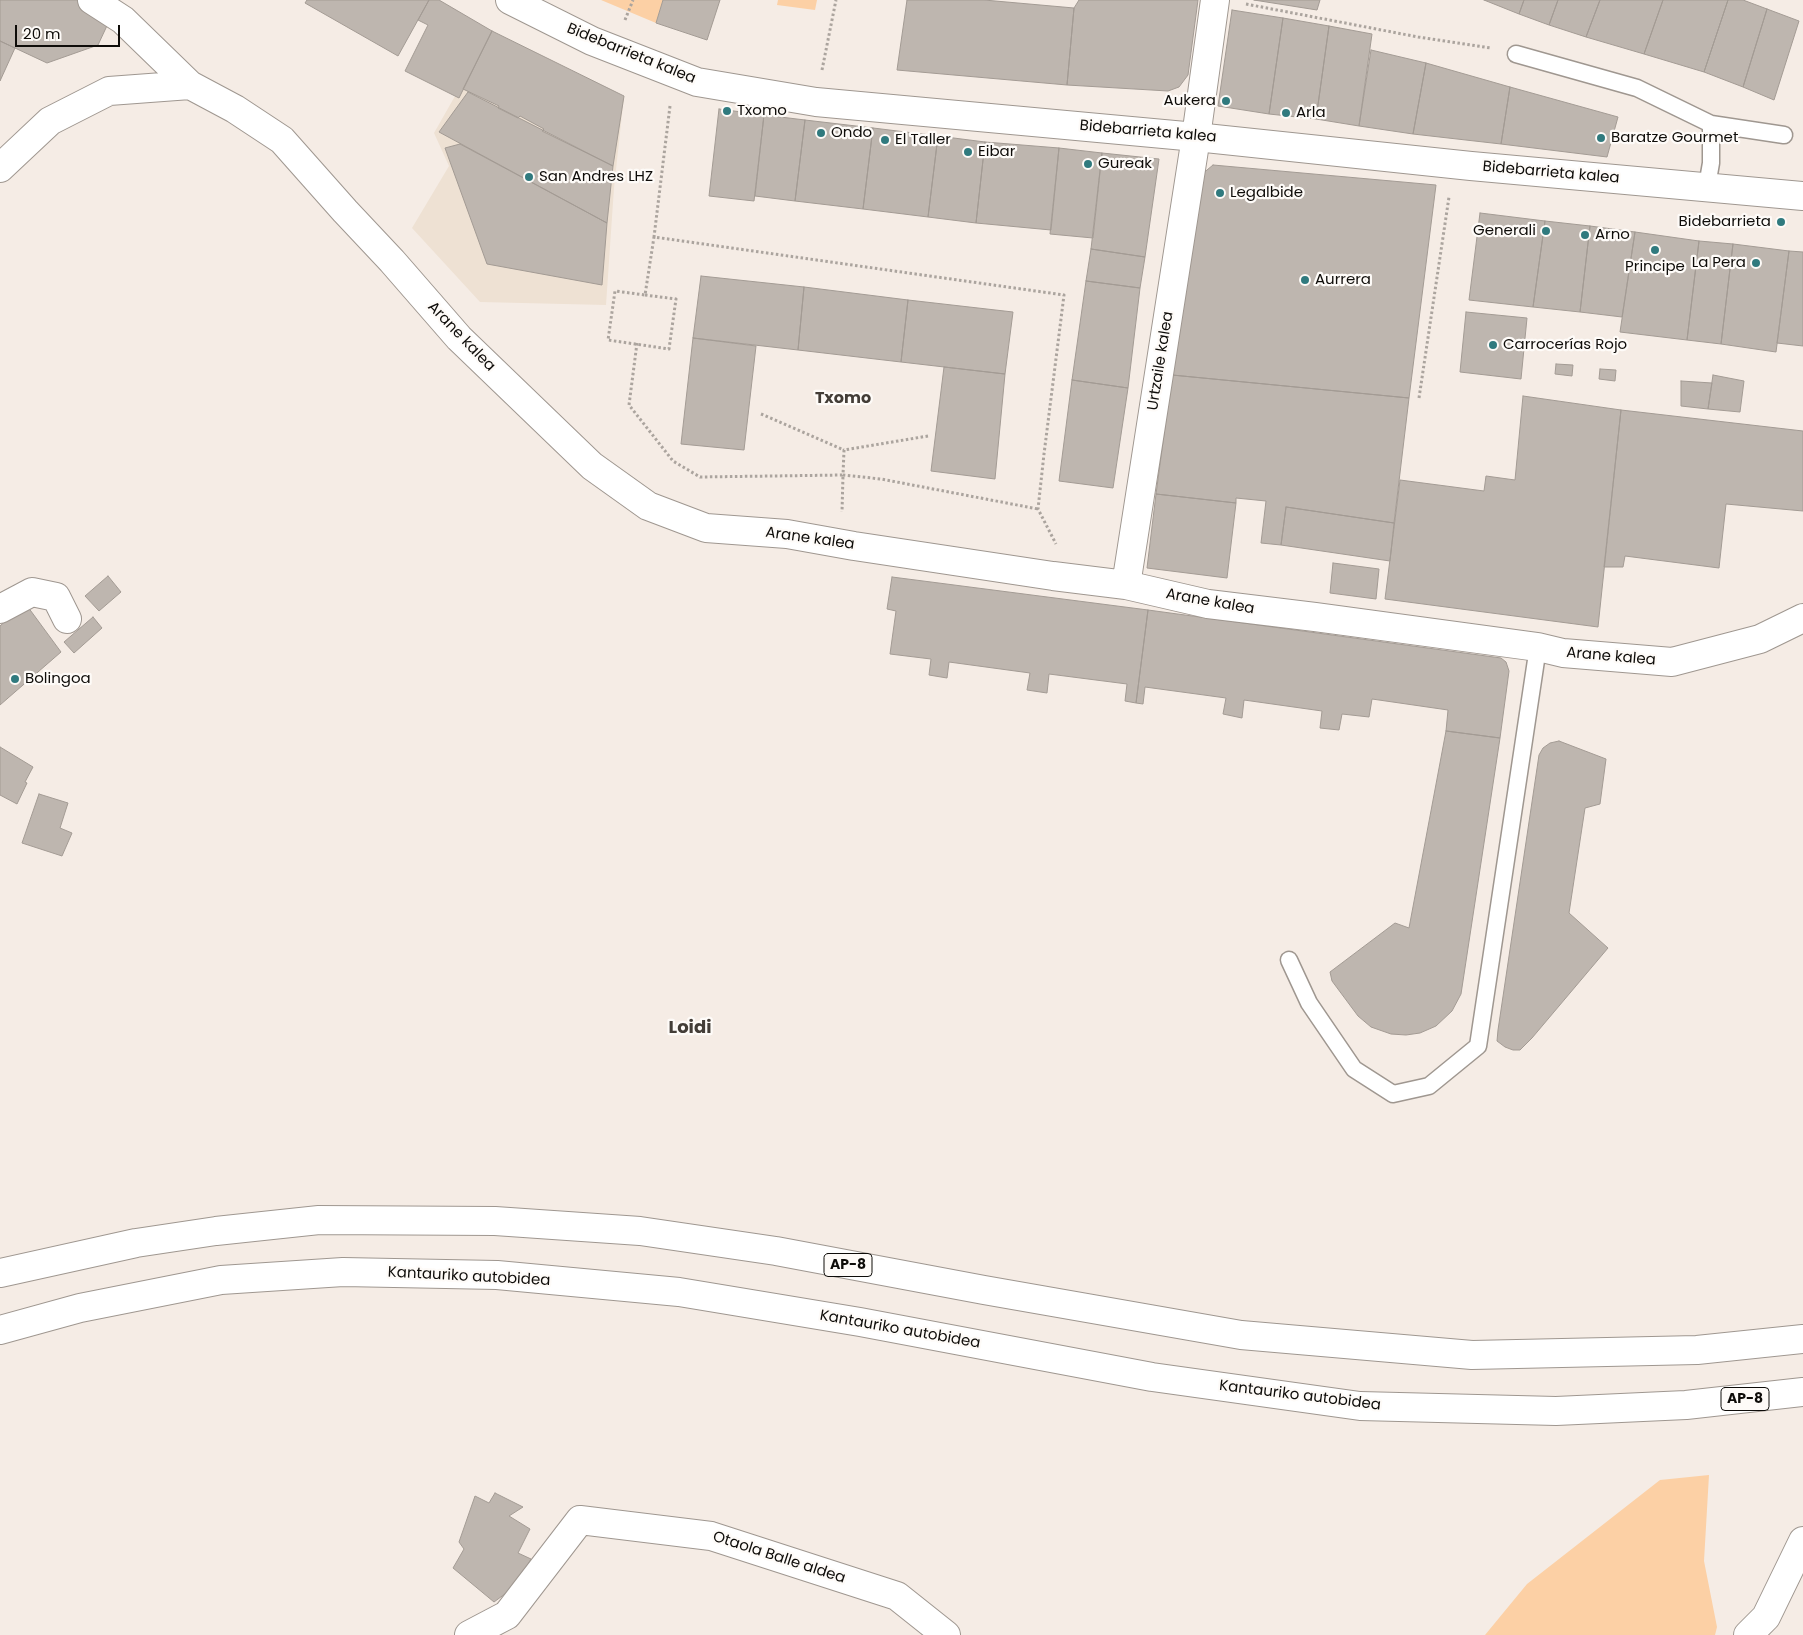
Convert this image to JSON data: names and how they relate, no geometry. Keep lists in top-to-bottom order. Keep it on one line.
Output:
{"streets":{"main road":["Bidebarrieta kalea","Arane kalea","Urtzaile kalea","AP-8","Kantauriko autobidea","Otaola Balle aldea"]},"crossings":[["Bidebarrieta kalea","Urtzaile kalea"],["Arane kalea","Urtzaile kalea"]],"districts":["Txomo","Loidi"],"places":["Aukera","Txomo","Arla","Ondo","Baratze Gourmet","El Taller","Eibar","Gureak","San Andres LHZ","Legalbide","Bidebarrieta","Generali","Arno","Principe","La Pera","Aurrera","Carrocerías Rojo","Bolingoa"],"scale_bar":"20 m"}
